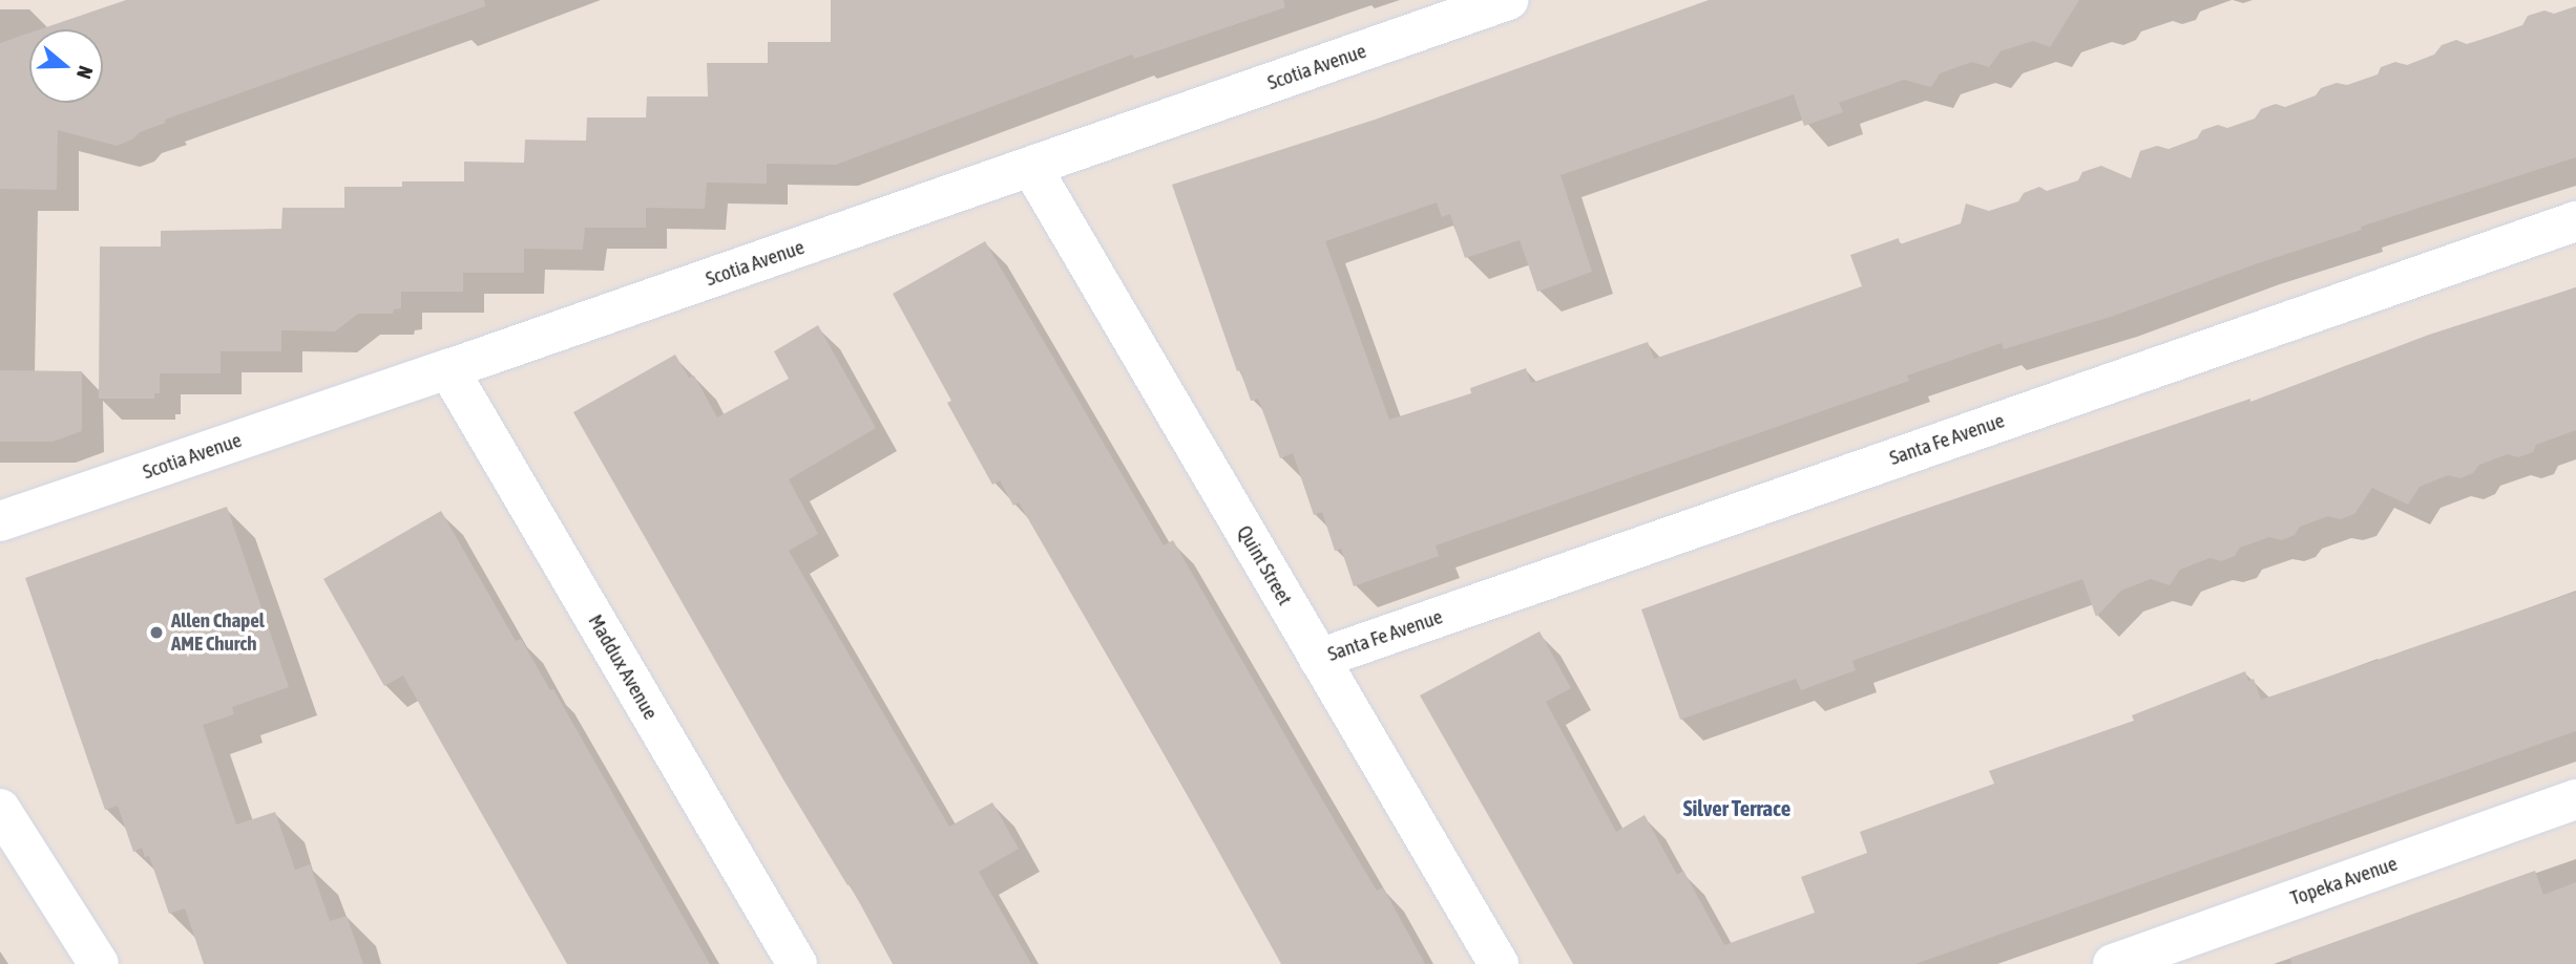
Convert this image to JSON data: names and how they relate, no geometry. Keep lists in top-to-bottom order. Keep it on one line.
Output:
{"streets":{"street":["Scotia Avenue","Santa Fe Avenue","Quint Street","Maddux Avenue","Topeka Avenue"]},"crossings":[["Scotia Avenue","Quint Street"],["Scotia Avenue","Maddux Avenue"],["Santa Fe Avenue","Quint Street"]],"districts":["Silver Terrace"],"places":["Allen Chapel AME Church"],"north":"right"}
